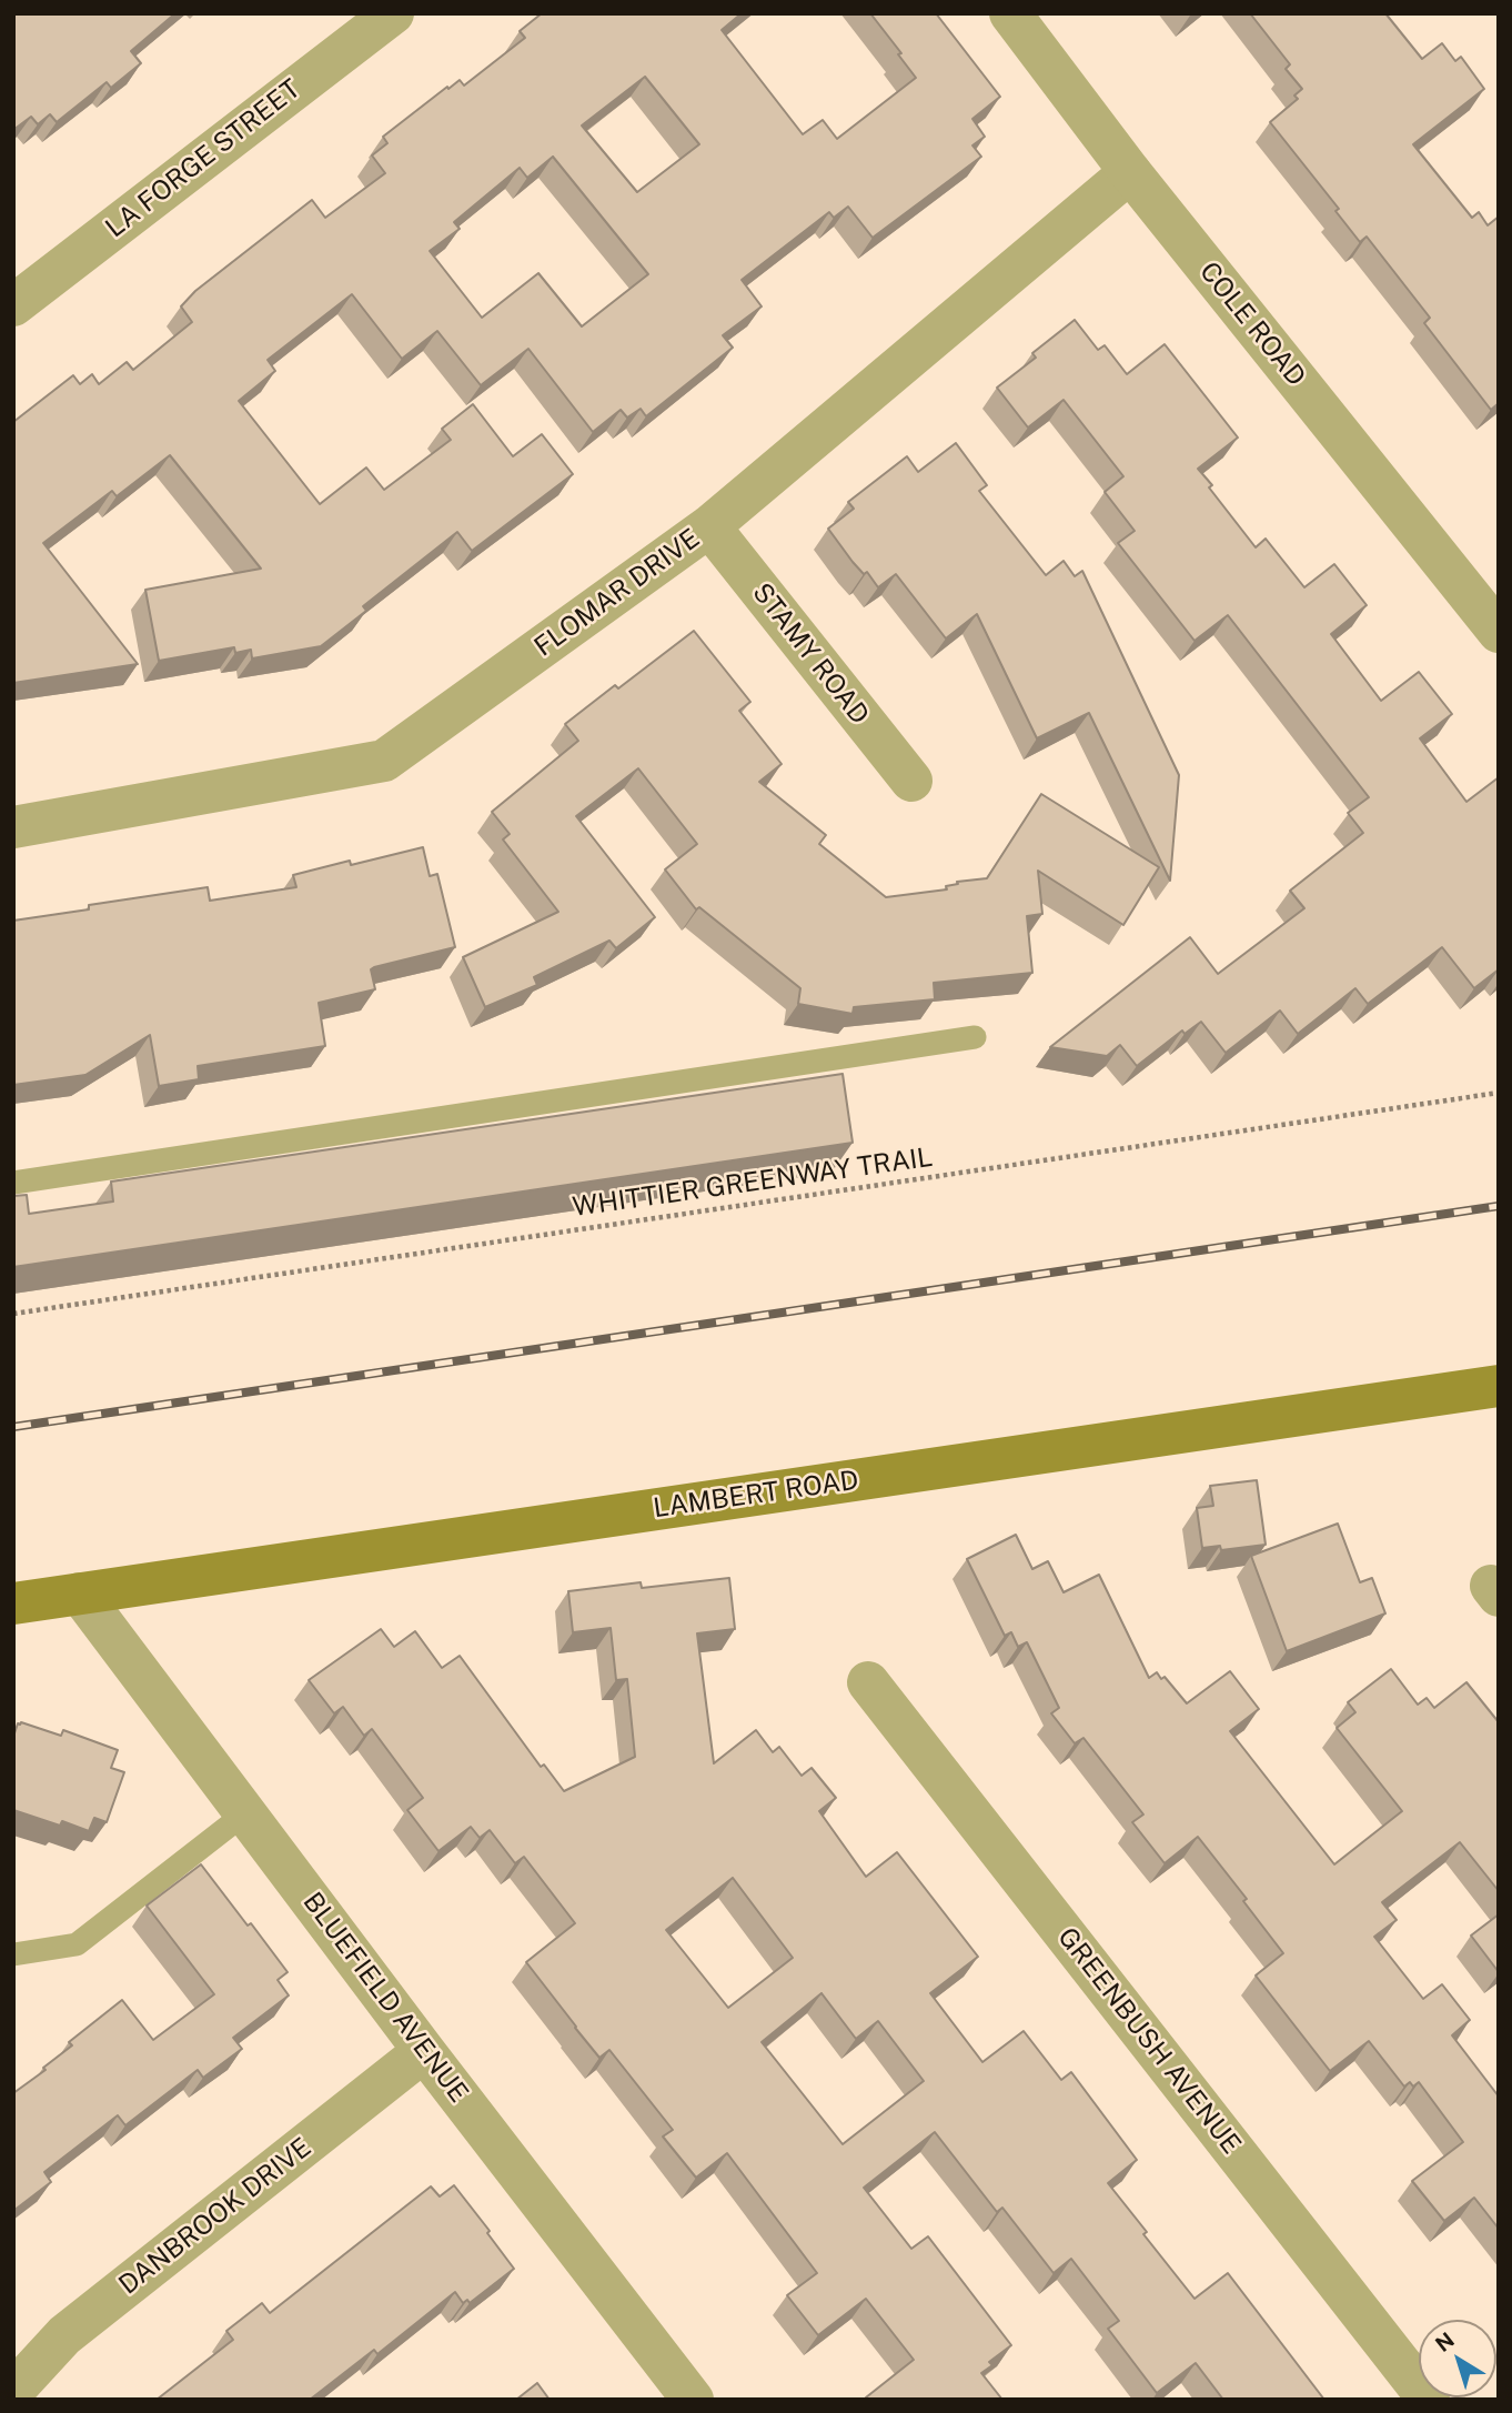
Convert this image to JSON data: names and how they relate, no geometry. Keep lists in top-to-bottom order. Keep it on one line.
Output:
{"streets":{"main road":["LAMBERT ROAD"],"street":["LA FORGE STREET","COLE ROAD","FLOMAR DRIVE","STAMY ROAD","BLUEFIELD AVENUE","GREENBUSH AVENUE","DANBROOK DRIVE"],"path":["WHITTIER GREENWAY TRAIL"]},"crossings":[["COLE ROAD","FLOMAR DRIVE"],["FLOMAR DRIVE","STAMY ROAD"],["LAMBERT ROAD","BLUEFIELD AVENUE"],["BLUEFIELD AVENUE","DANBROOK DRIVE"]],"north":"top left"}
